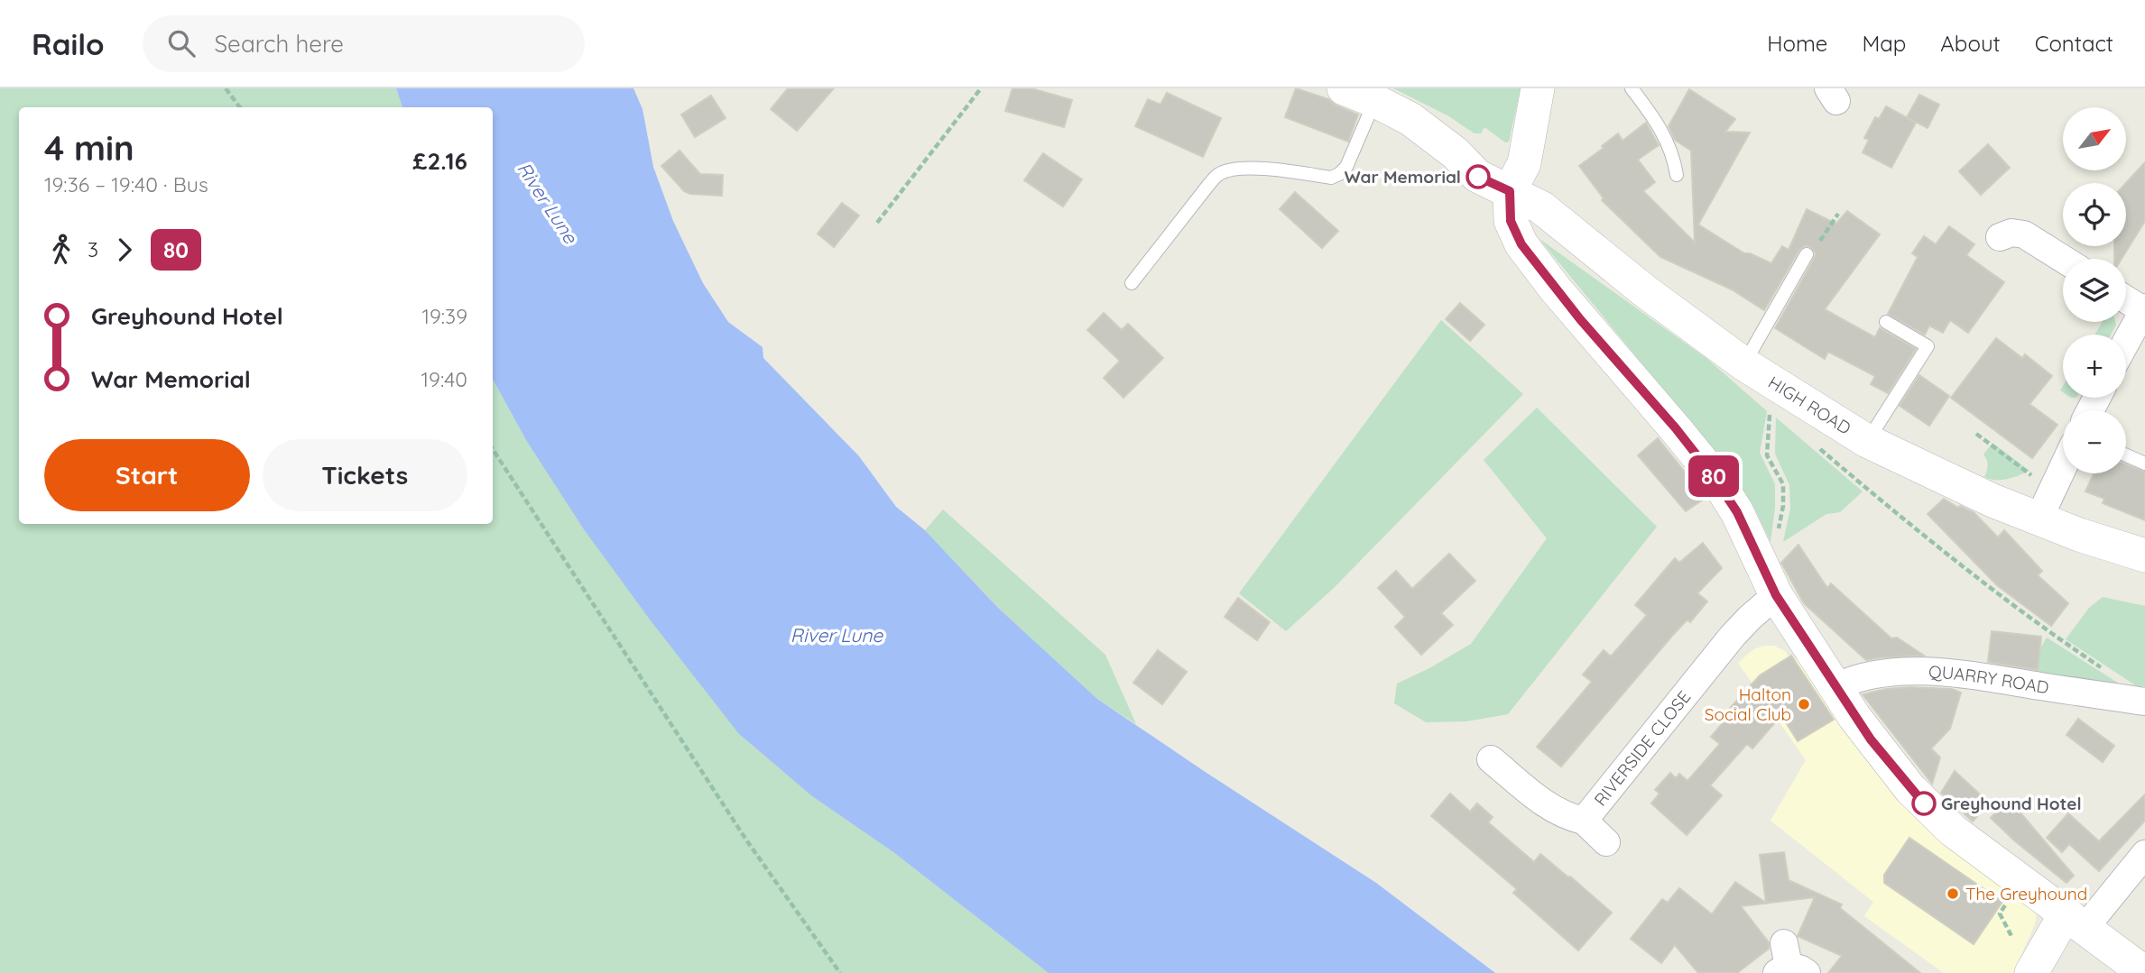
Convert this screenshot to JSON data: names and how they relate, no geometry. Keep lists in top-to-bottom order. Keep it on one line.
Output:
{"streets":{"street":["HIGH ROAD","QUARRY ROAD","RIVERSIDE CLOSE"]},"water":["River Lune"],"places":["War Memorial","Halton Social Club","Greyhound Hotel","The Greyhound"],"lines":["bus line 80"],"north":"top right","page":{"header":"Railo","search":"Search here","nav":["Home","Map","About","Contact"],"on_map":"80","map_buttons":["+","−"],"heading":["4 min","19:36 – 19:40 · Bus","£2.16"],"legs":["3","80"],"list":[{"name":"Greyhound Hotel","value":"19:39"},{"name":"War Memorial","value":"19:40"}],"buttons":["Start","Tickets"]}}
